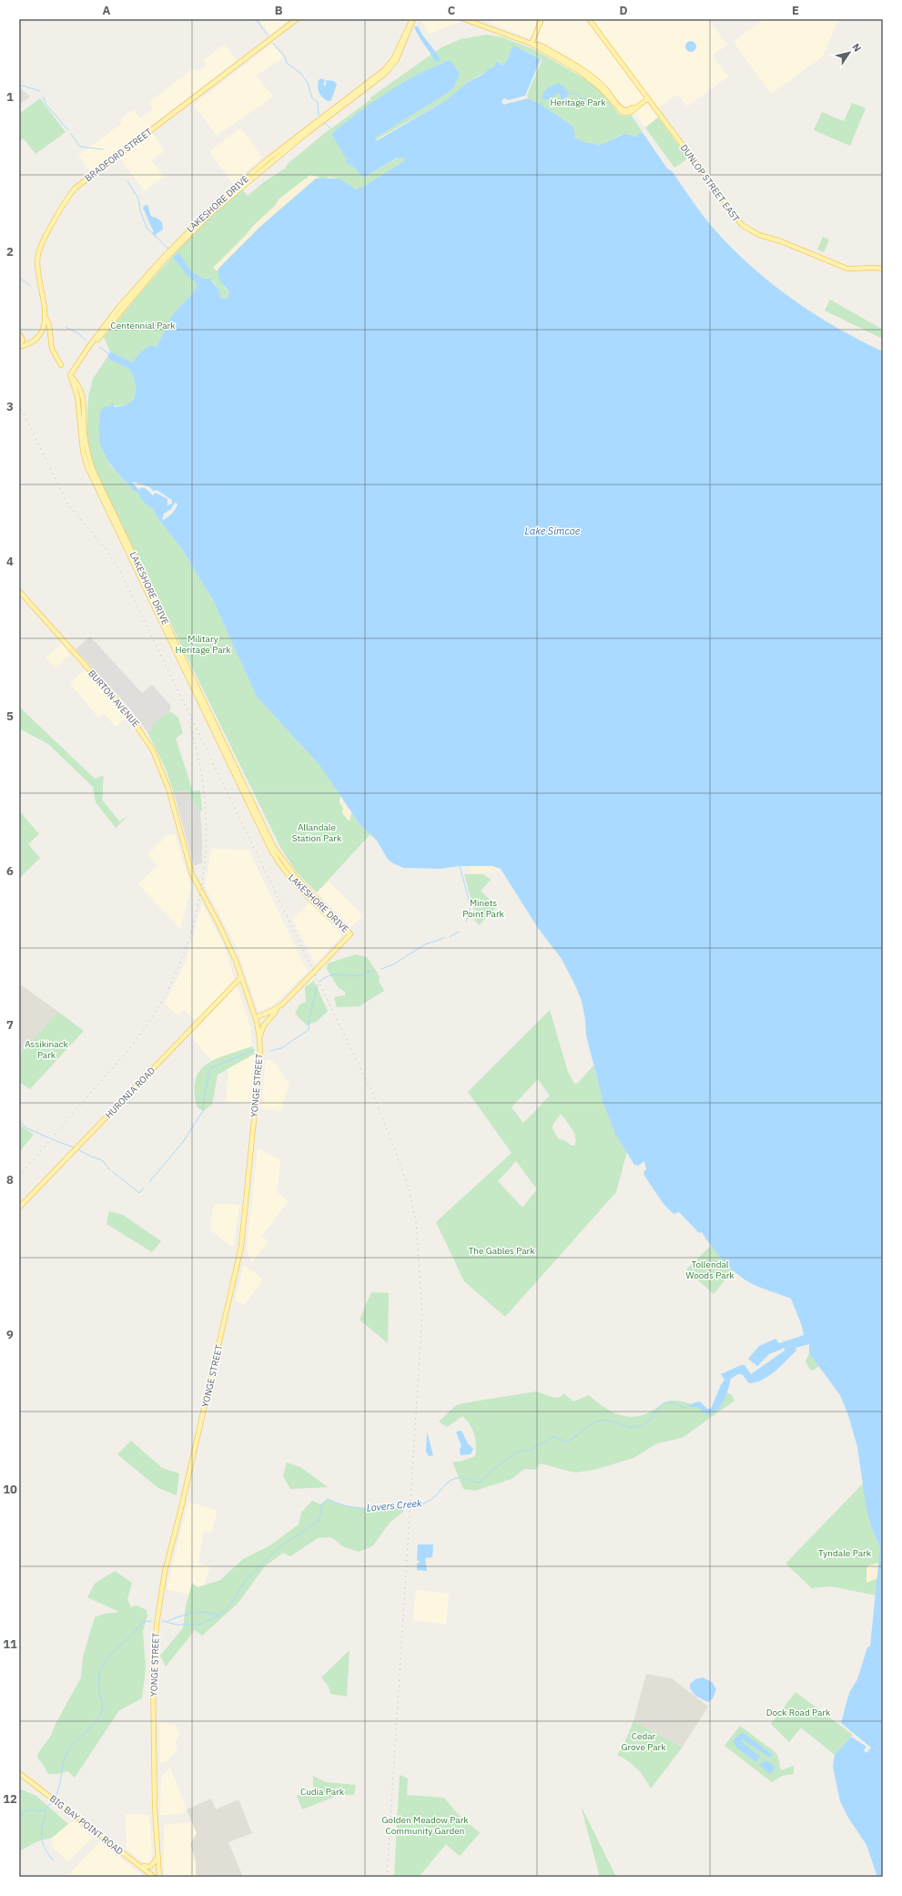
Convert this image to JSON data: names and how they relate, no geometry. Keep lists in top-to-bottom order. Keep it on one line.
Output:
{"streets":{"main road":["BRADFORD STREET","DUNLOP STREET EAST","LAKESHORE DRIVE","BURTON AVENUE","YONGE STREET","HURONIA ROAD","BIG BAY POINT ROAD"]},"crossings":[["BURTON AVENUE","YONGE STREET"],["YONGE STREET","HURONIA ROAD"]],"water":["Lake Simcoe","Lovers Creek"],"parks":["Heritage Park","Centennial Park","Military Heritage Park","Allandale Station Park","Minets Point Park","Assikinack Park","The Gables Park","Tollendal Woods Park","Tyndale Park","Dock Road Park","Cedar Grove Park","Cudia Park","Golden Meadow Park Community Garden"],"north":"top right","grid":{"columns":["A","B","C","D","E"],"rows":["1","2","3","4","5","6","7","8","9","10","11","12"]}}
